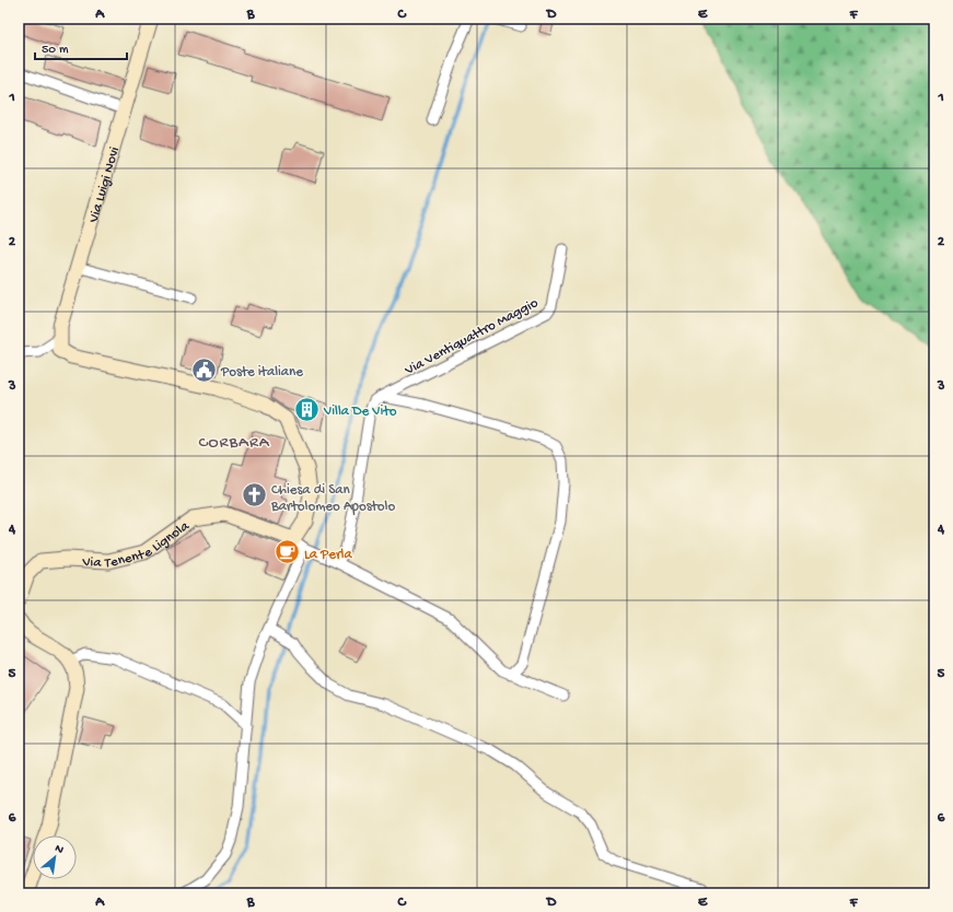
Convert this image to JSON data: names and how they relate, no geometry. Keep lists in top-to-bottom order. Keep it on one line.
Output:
{"streets":{"main road":["Via Luigi Novi","Via Tenente Lignola"],"street":["Via Ventiquattro Maggio"]},"districts":["CORBARA"],"places":{"public building":["Poste italiane"],"building":["Villa De Vito"],"church":["Chiesa di San Bartolomeo Apostolo"],"cafe":["La Perla"]},"scale_bar":"50 m","north":"top right","grid":{"columns":["A","B","C","D","E","F"],"rows":["1","2","3","4","5","6"]}}
